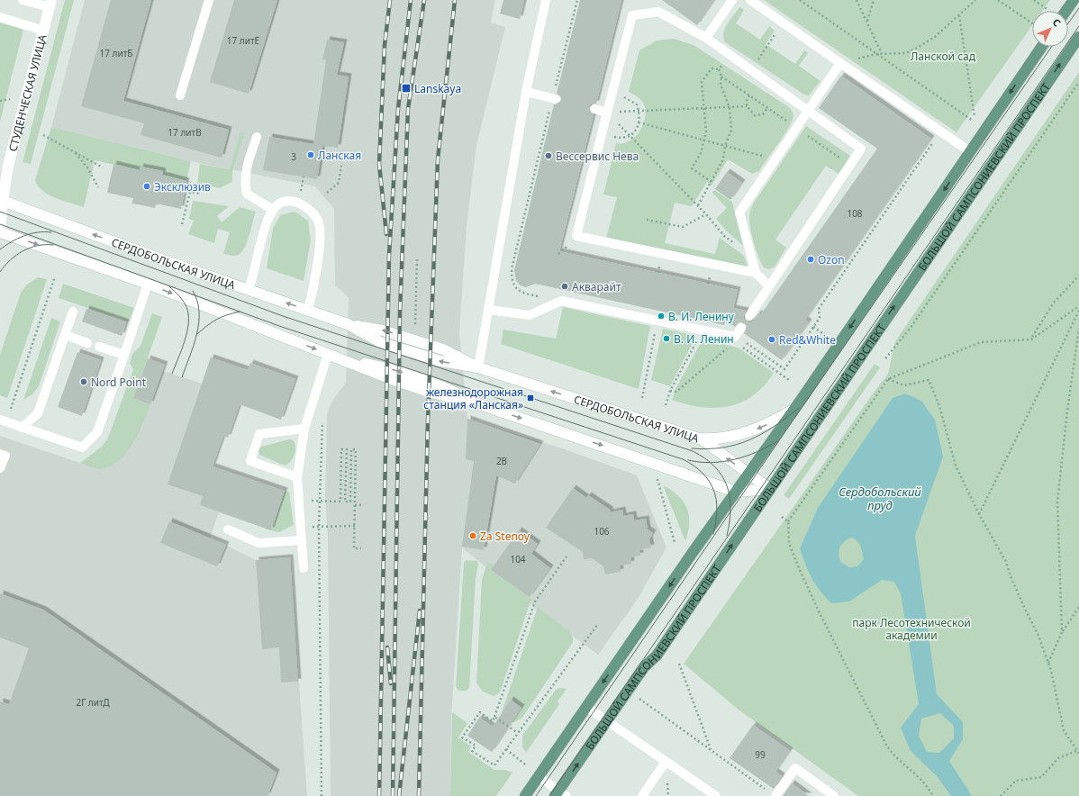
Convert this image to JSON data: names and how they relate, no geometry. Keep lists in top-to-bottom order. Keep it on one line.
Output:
{"streets":{"main road":["СТУДЕНЧЕСКАЯ УЛИЦА","БОЛЬШОЙ САМПСОНИЕВСКИЙ ПРОСПЕКТ","СЕРДОБОЛЬСКАЯ УЛИЦА"]},"crossings":[["СТУДЕНЧЕСКАЯ УЛИЦА","СЕРДОБОЛЬСКАЯ УЛИЦА"]],"water":["Сердобольский пруд"],"parks":["Ланской сад","парк Лесотехнической академии"],"places":{"transit":["Lanskaya","железнодорожная станция «Ланская»"],"other":["Ланская","Вессервис Нева","Эксклюзив","Ozon","Акварайт","В. И. Ленину","В. И. Ленин","Red&White","Nord Point","Za Stenoy"]},"house_numbers":["17 литЕ","17 литБ","17 литВ","3","108","2В","106","104","2Г литД","99"],"north":"top right"}
